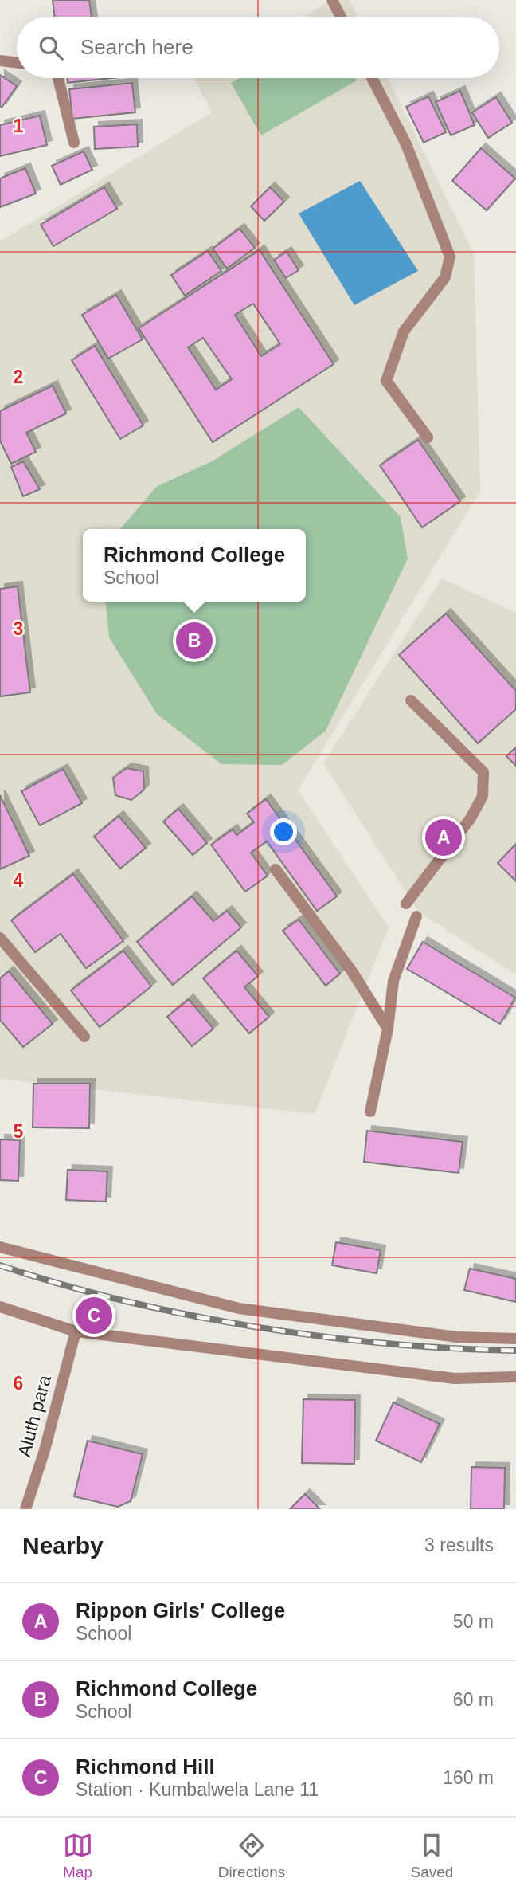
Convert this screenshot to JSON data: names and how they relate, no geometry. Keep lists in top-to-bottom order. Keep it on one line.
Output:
{"streets":{"street":["Aluth para"]},"page":{"search":"Search here","popup":["Richmond College","School"],"pins":["B","A","C"],"heading":["Nearby","3 results"],"list":[{"mark":"A","name":"Rippon Girls' College","note":"School","value":"50 m"},{"mark":"B","name":"Richmond College","note":"School","value":"60 m"},{"mark":"C","name":"Richmond Hill","note":"Station · Kumbalwela Lane 11","value":"160 m"}],"nav":["Map","Directions","Saved"]},"grid":{"rows":["1","2","3","4","5","6"]}}
